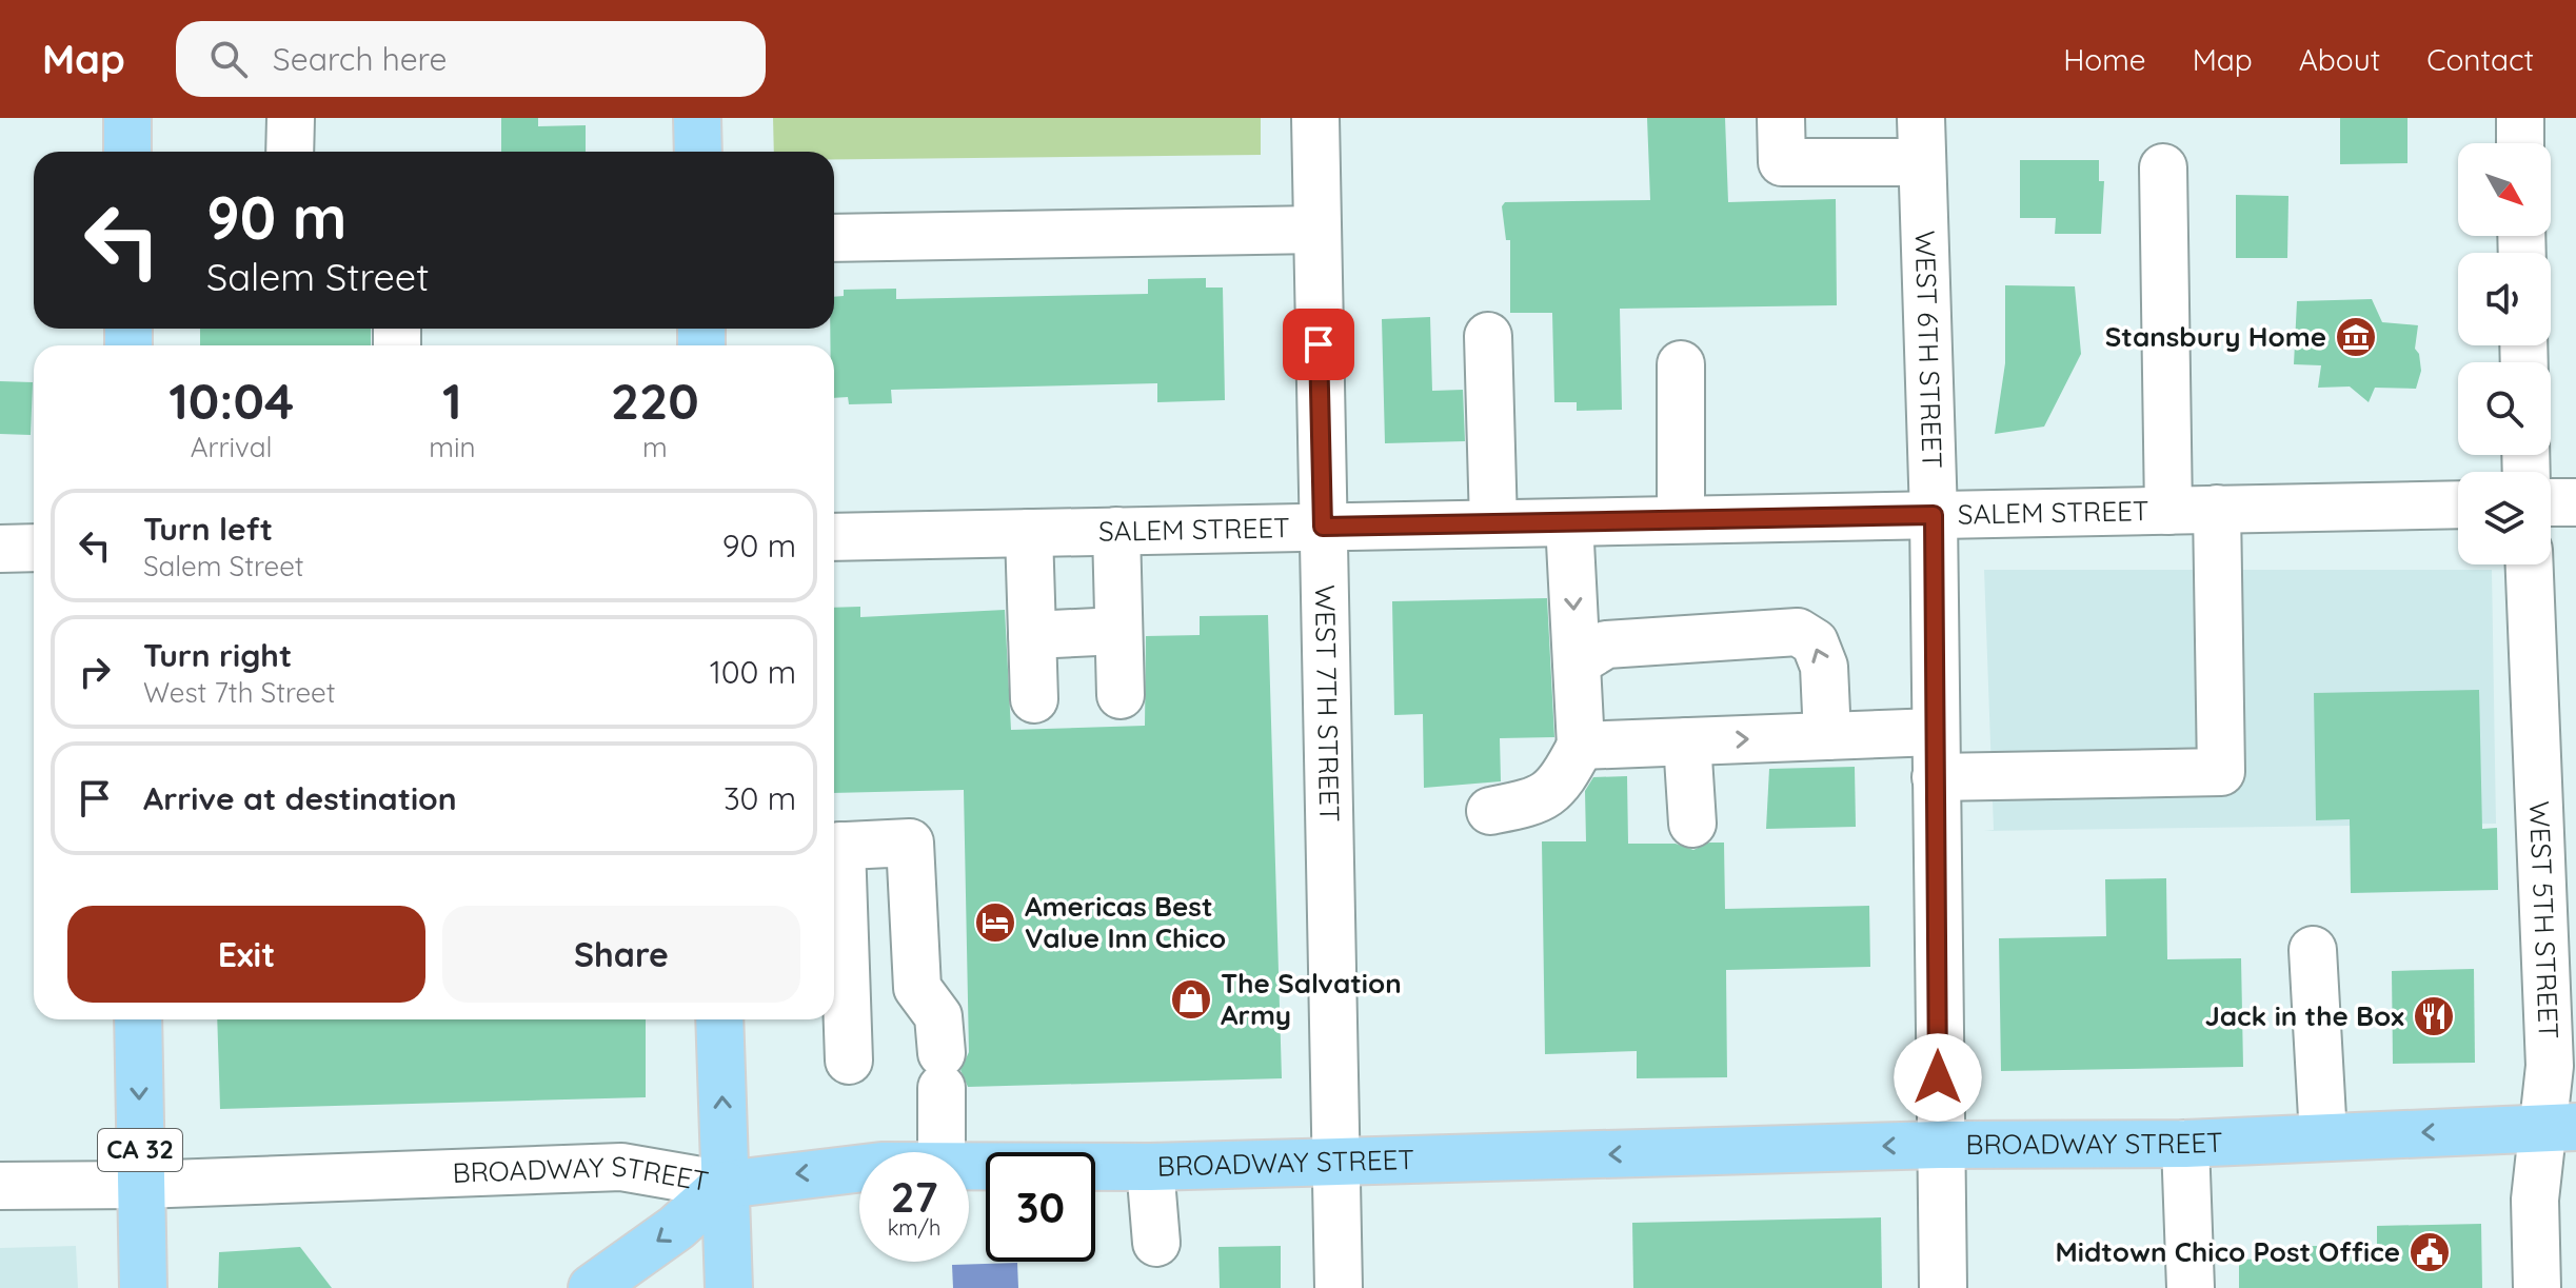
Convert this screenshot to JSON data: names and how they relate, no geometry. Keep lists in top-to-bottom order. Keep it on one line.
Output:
{"streets":{"main road":["BROADWAY STREET","CA 32"],"street":["WEST 6TH STREET","SALEM STREET","WEST 7TH STREET","WEST 5TH STREET"]},"crossings":[["WEST 6TH STREET","SALEM STREET"],["WEST 6TH STREET","BROADWAY STREET"],["SALEM STREET","WEST 7TH STREET"],["WEST 7TH STREET","BROADWAY STREET"],["WEST 5TH STREET","BROADWAY STREET"],["BROADWAY STREET","CA 32"]],"one_way":["BROADWAY STREET"],"places":{"museum":["Stansbury Home"],"hotel":["Americas Best Value Inn Chico"],"shop":["The Salvation Army"],"restaurant":["Jack in the Box"],"public building":["Midtown Chico Post Office"]},"north":"bottom right","page":{"header":"Map","search":"Search here","nav":["Home","Map","About","Contact"],"turn":["90 m","Salem Street"],"eta":["10:04","Arrival","1","min","220","m"],"list":[{"name":"Turn left","note":"Salem Street","value":"90 m"},{"name":"Turn right","note":"West 7th Street","value":"100 m"},{"name":"Arrive at destination","value":"30 m"}],"buttons":["Exit","Share"],"speed":"27 km/h","limit":"30"}}
